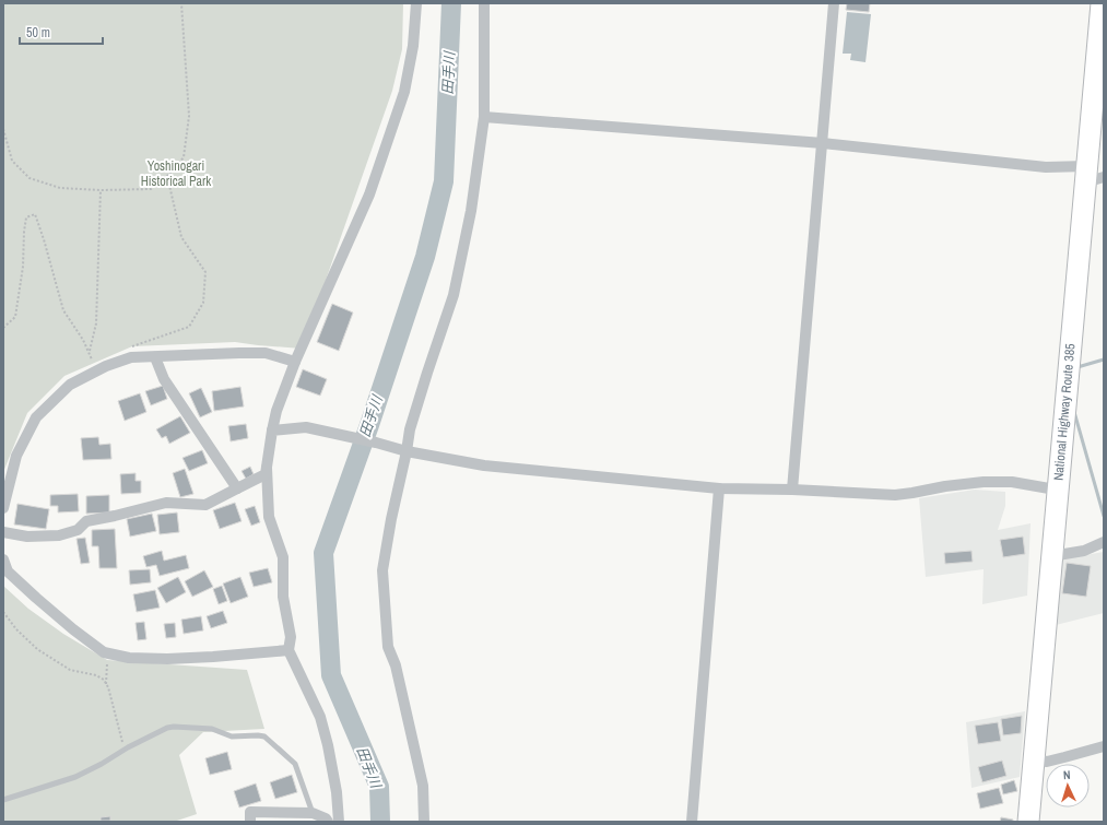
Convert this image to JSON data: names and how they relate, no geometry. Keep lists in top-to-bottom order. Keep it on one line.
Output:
{"streets":{"highway":["National Highway Route 385"]},"water":["田手川"],"parks":["Yoshinogari Historical Park"],"scale_bar":"50 m","north":"top"}
